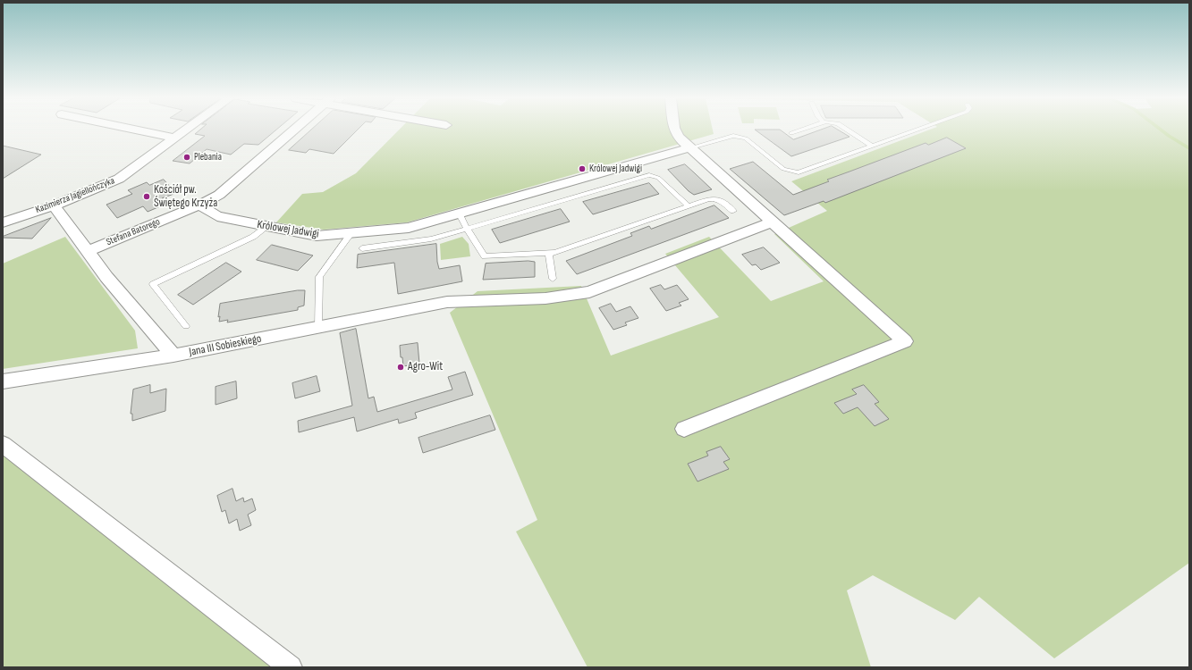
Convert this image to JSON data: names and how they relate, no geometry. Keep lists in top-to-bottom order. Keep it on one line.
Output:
{"streets":{"street":["Kazimierza Jagiellończyka","Królowej Jadwigi","Stefana Batorego","Jana III Sobieskiego"]},"crossings":[["Królowej Jadwigi","Stefana Batorego"]],"places":["Plebania","Królowej Jadwigi","Kościół pw. Świętego Krzyża","Agro-Wit"]}
